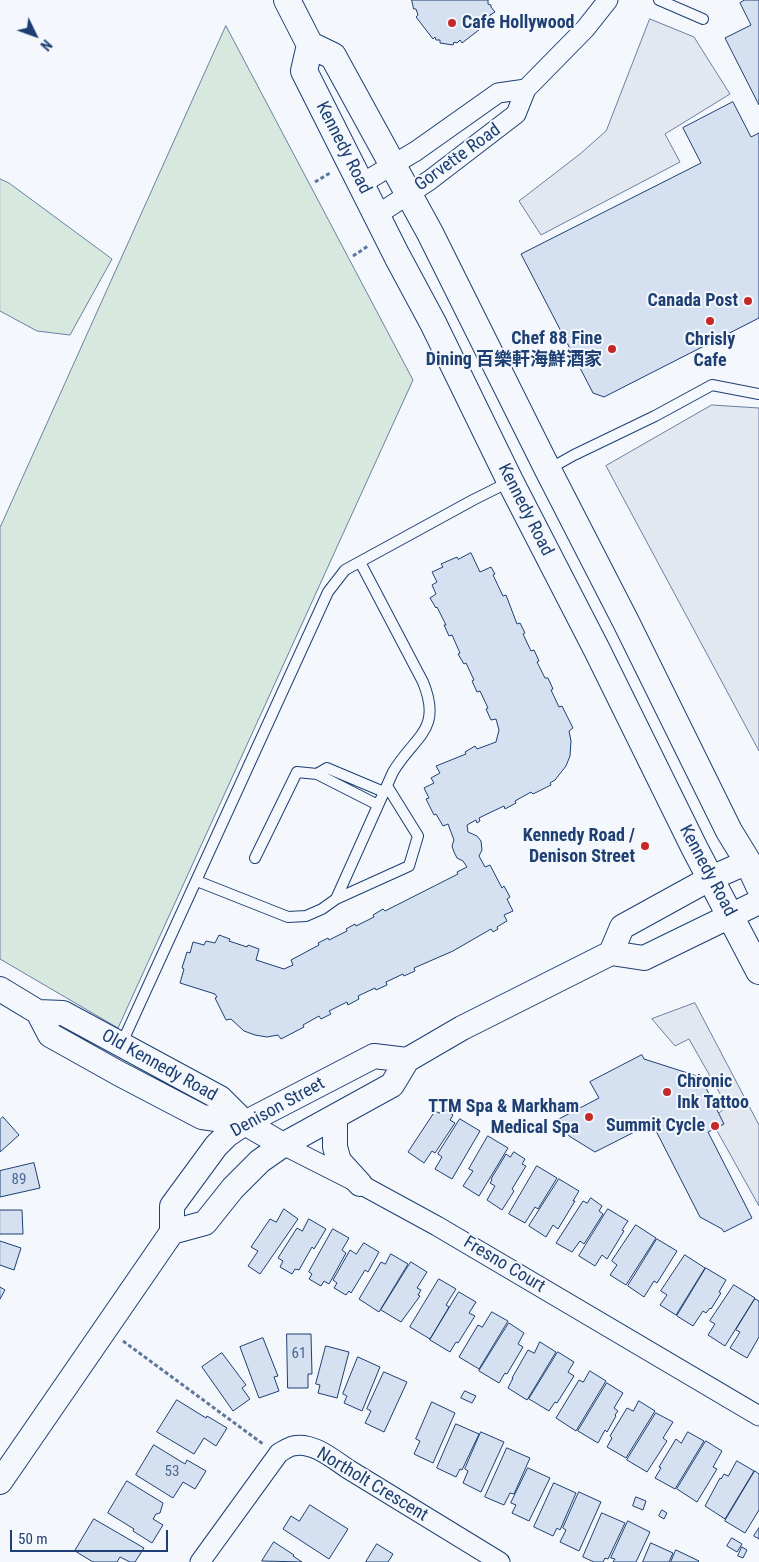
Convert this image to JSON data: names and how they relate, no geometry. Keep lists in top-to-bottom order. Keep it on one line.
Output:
{"streets":{"main road":["Kennedy Road"],"street":["Gorvette Road","Old Kennedy Road","Denison Street","Fresno Court","Northolt Crescent"]},"crossings":[["Kennedy Road","Gorvette Road"],["Old Kennedy Road","Denison Street"],["Old Kennedy Road","Fresno Court"],["Denison Street","Fresno Court"]],"places":["Cafe Hollywood","Canada Post","Chrisly Cafe","Chef 88 Fine Dining 百樂軒海鮮酒家","Kennedy Road / Denison Street","Chronic Ink Tattoo","TTM Spa & Markham Medical Spa","Summit Cycle"],"house_numbers":["89","61","53"],"scale_bar":"50 m","north":"bottom right"}
